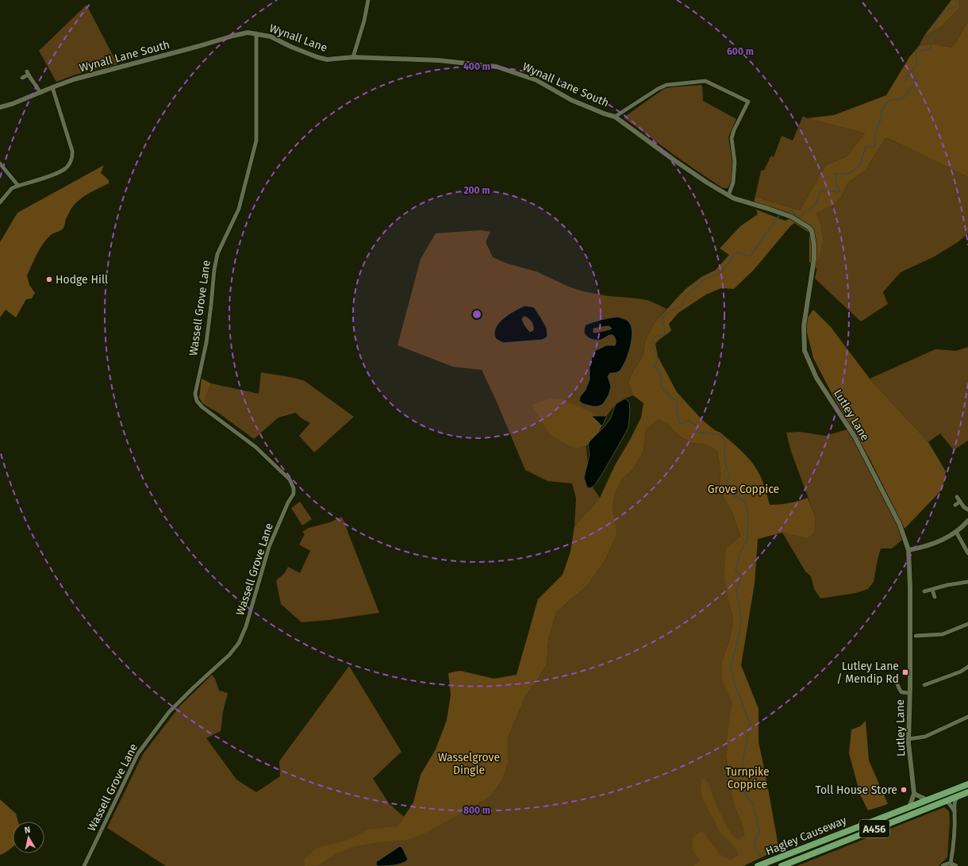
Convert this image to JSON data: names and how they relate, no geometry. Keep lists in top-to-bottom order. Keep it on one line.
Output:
{"streets":{"highway":["A456","Hagley Causeway"],"street":["Wynall Lane","Wynall Lane South","Wassell Grove Lane","Lutley Lane"]},"crossings":[["Wynall Lane","Wynall Lane South"],["Wynall Lane","Wassell Grove Lane"],["Wynall Lane South","Wassell Grove Lane"],["Wynall Lane South","Lutley Lane"],["Lutley Lane","Hagley Causeway"]],"parks":["Grove Coppice","Wasselgrove Dingle","Turnpike Coppice"],"places":{"other":["Hodge Hill","Toll House Store"],"transit":["Lutley Lane / Mendip Rd"]},"north":"top","rings":["600 m","400 m","200 m","800 m"]}
